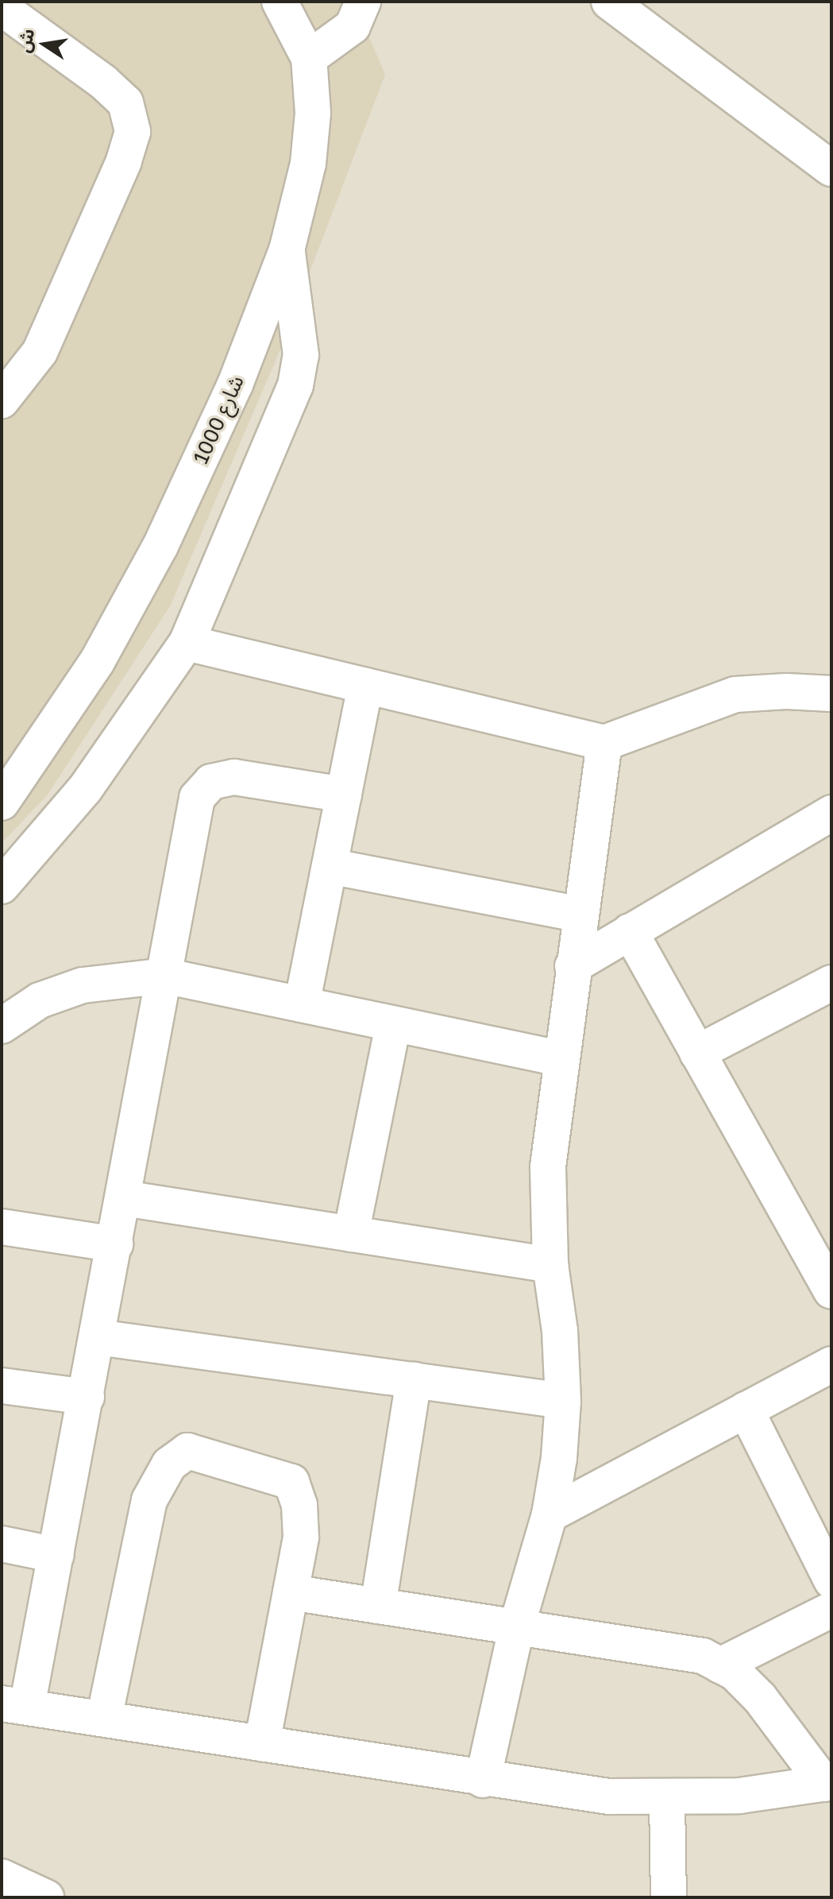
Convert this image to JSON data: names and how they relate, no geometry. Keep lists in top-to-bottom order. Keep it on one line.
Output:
{"streets":{"street":["شارع 1000"]},"north":"left"}
